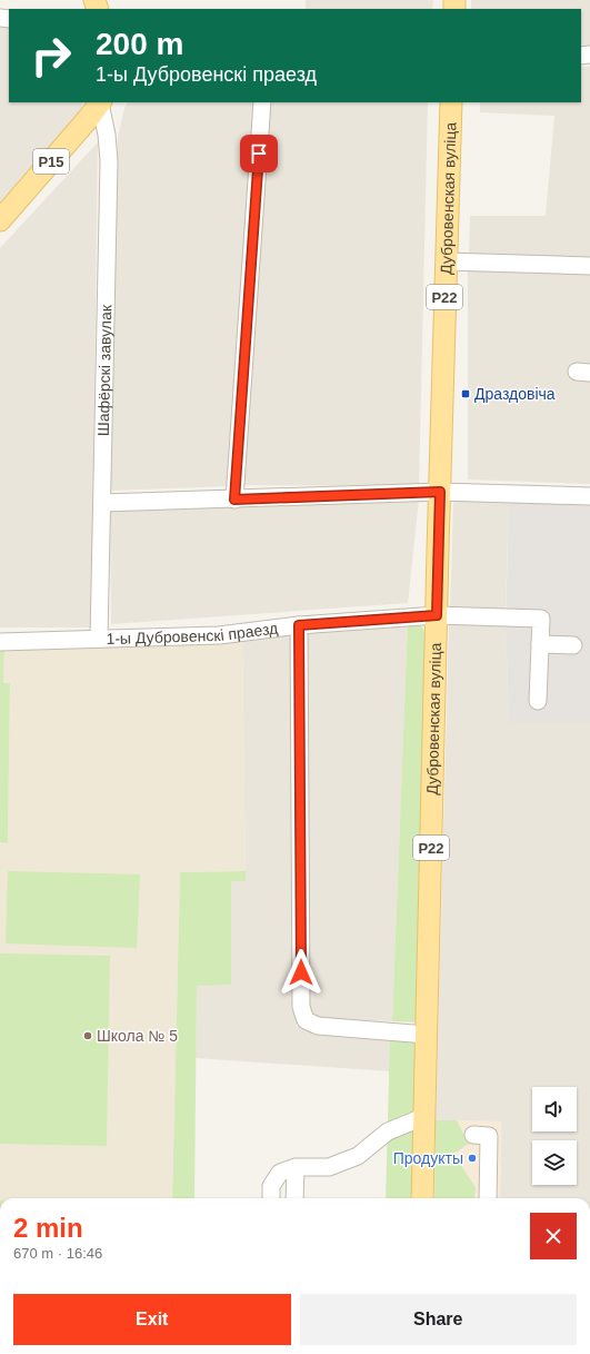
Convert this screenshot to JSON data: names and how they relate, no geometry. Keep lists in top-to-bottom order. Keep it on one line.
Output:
{"streets":{"main road":["Р15","Дубровенская вуліца","Р22"],"street":["Шафёрскі завулак","1-ы Дубровенскі праезд"]},"crossings":[["Р15","Шафёрскі завулак"],["Дубровенская вуліца","1-ы Дубровенскі праезд"],["Шафёрскі завулак","1-ы Дубровенскі праезд"]],"places":{"transit":["Драздовіча"],"other":["Школа № 5","Продукты"]},"page":{"turn":["200 m","1-ы Дубровенскі праезд"],"heading":["2 min","670 m · 16:46"],"buttons":["Exit","Share"]}}
